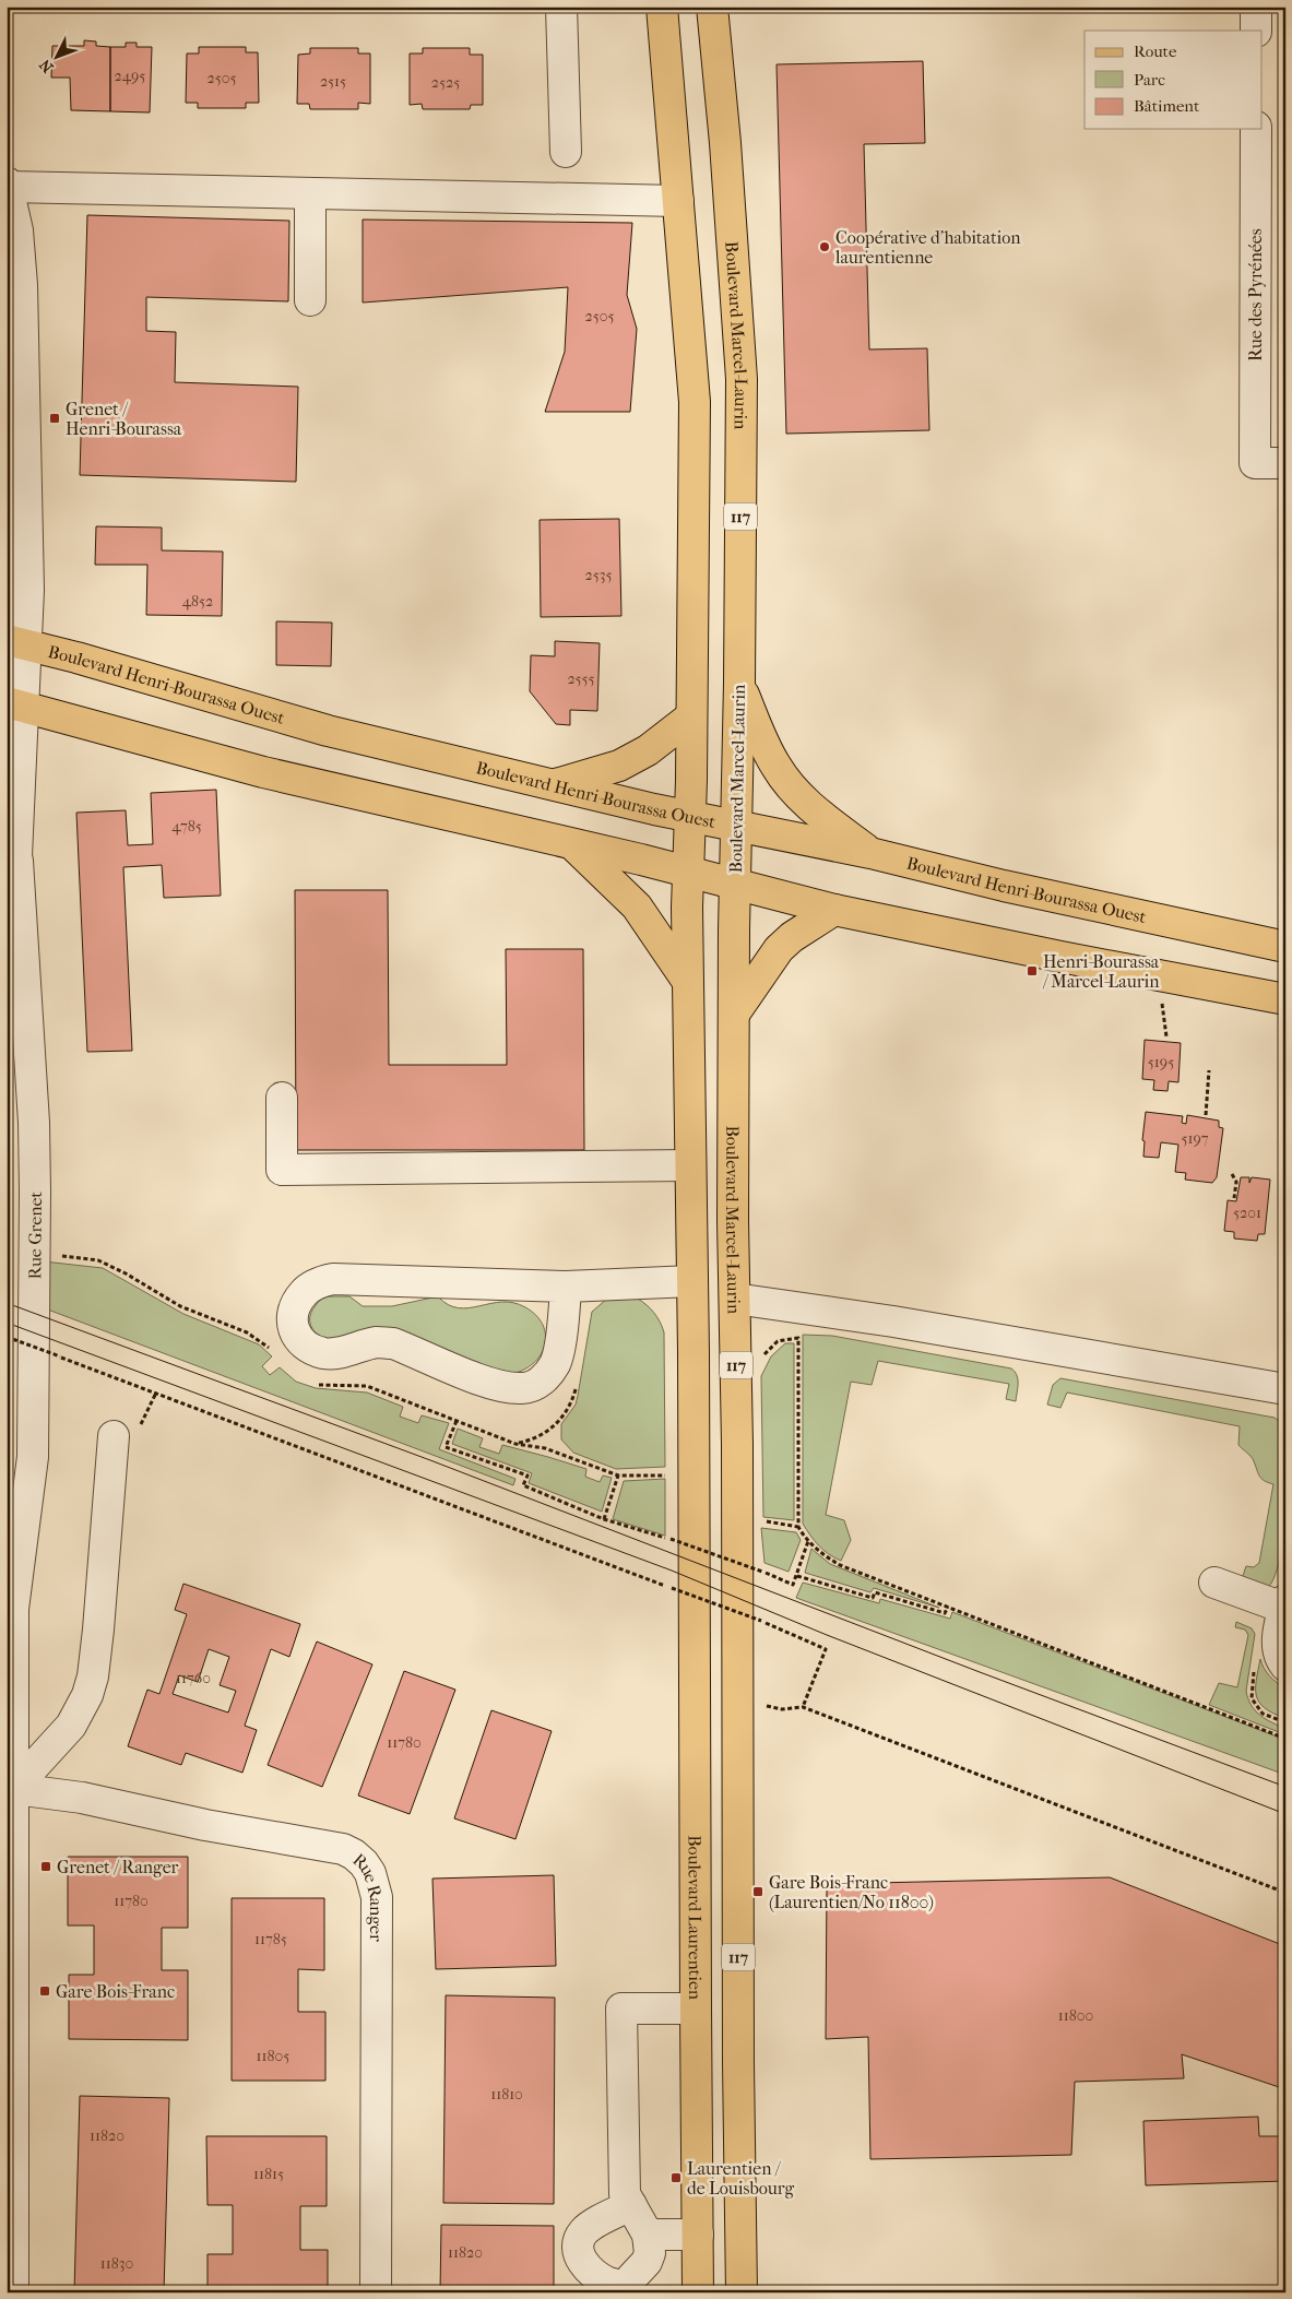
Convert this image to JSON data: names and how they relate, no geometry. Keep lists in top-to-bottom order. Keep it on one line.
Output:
{"streets":{"main road":["Boulevard Marcel-Laurin","117","Boulevard Henri-Bourassa Ouest","Boulevard Laurentien"],"street":["Rue des Pyrénées","Rue Grenet","Rue Ranger"]},"crossings":[["Boulevard Marcel-Laurin","Boulevard Henri-Bourassa Ouest"],["117","Boulevard Henri-Bourassa Ouest"],["117","Boulevard Laurentien"],["Boulevard Henri-Bourassa Ouest","Rue Grenet"],["Rue Grenet","Rue Ranger"]],"places":{"other":["Coopérative d’habitation laurentienne"],"transit":["Grenet / Henri-Bourassa","Henri-Bourassa / Marcel-Laurin","Grenet / Ranger","Gare Bois-Franc (Laurentien/No 11800)","Gare Bois-Franc","Laurentien / de Louisbourg"]},"house_numbers":["2495","2505","2515","2525","2505","2535","4852","2555","4785","5195","5197","5201","11760","11780","11780","11785","11800","11805","11810","11820","11815","11820","11830"],"legend":["Route","Parc","Bâtiment"],"north":"bottom left"}
